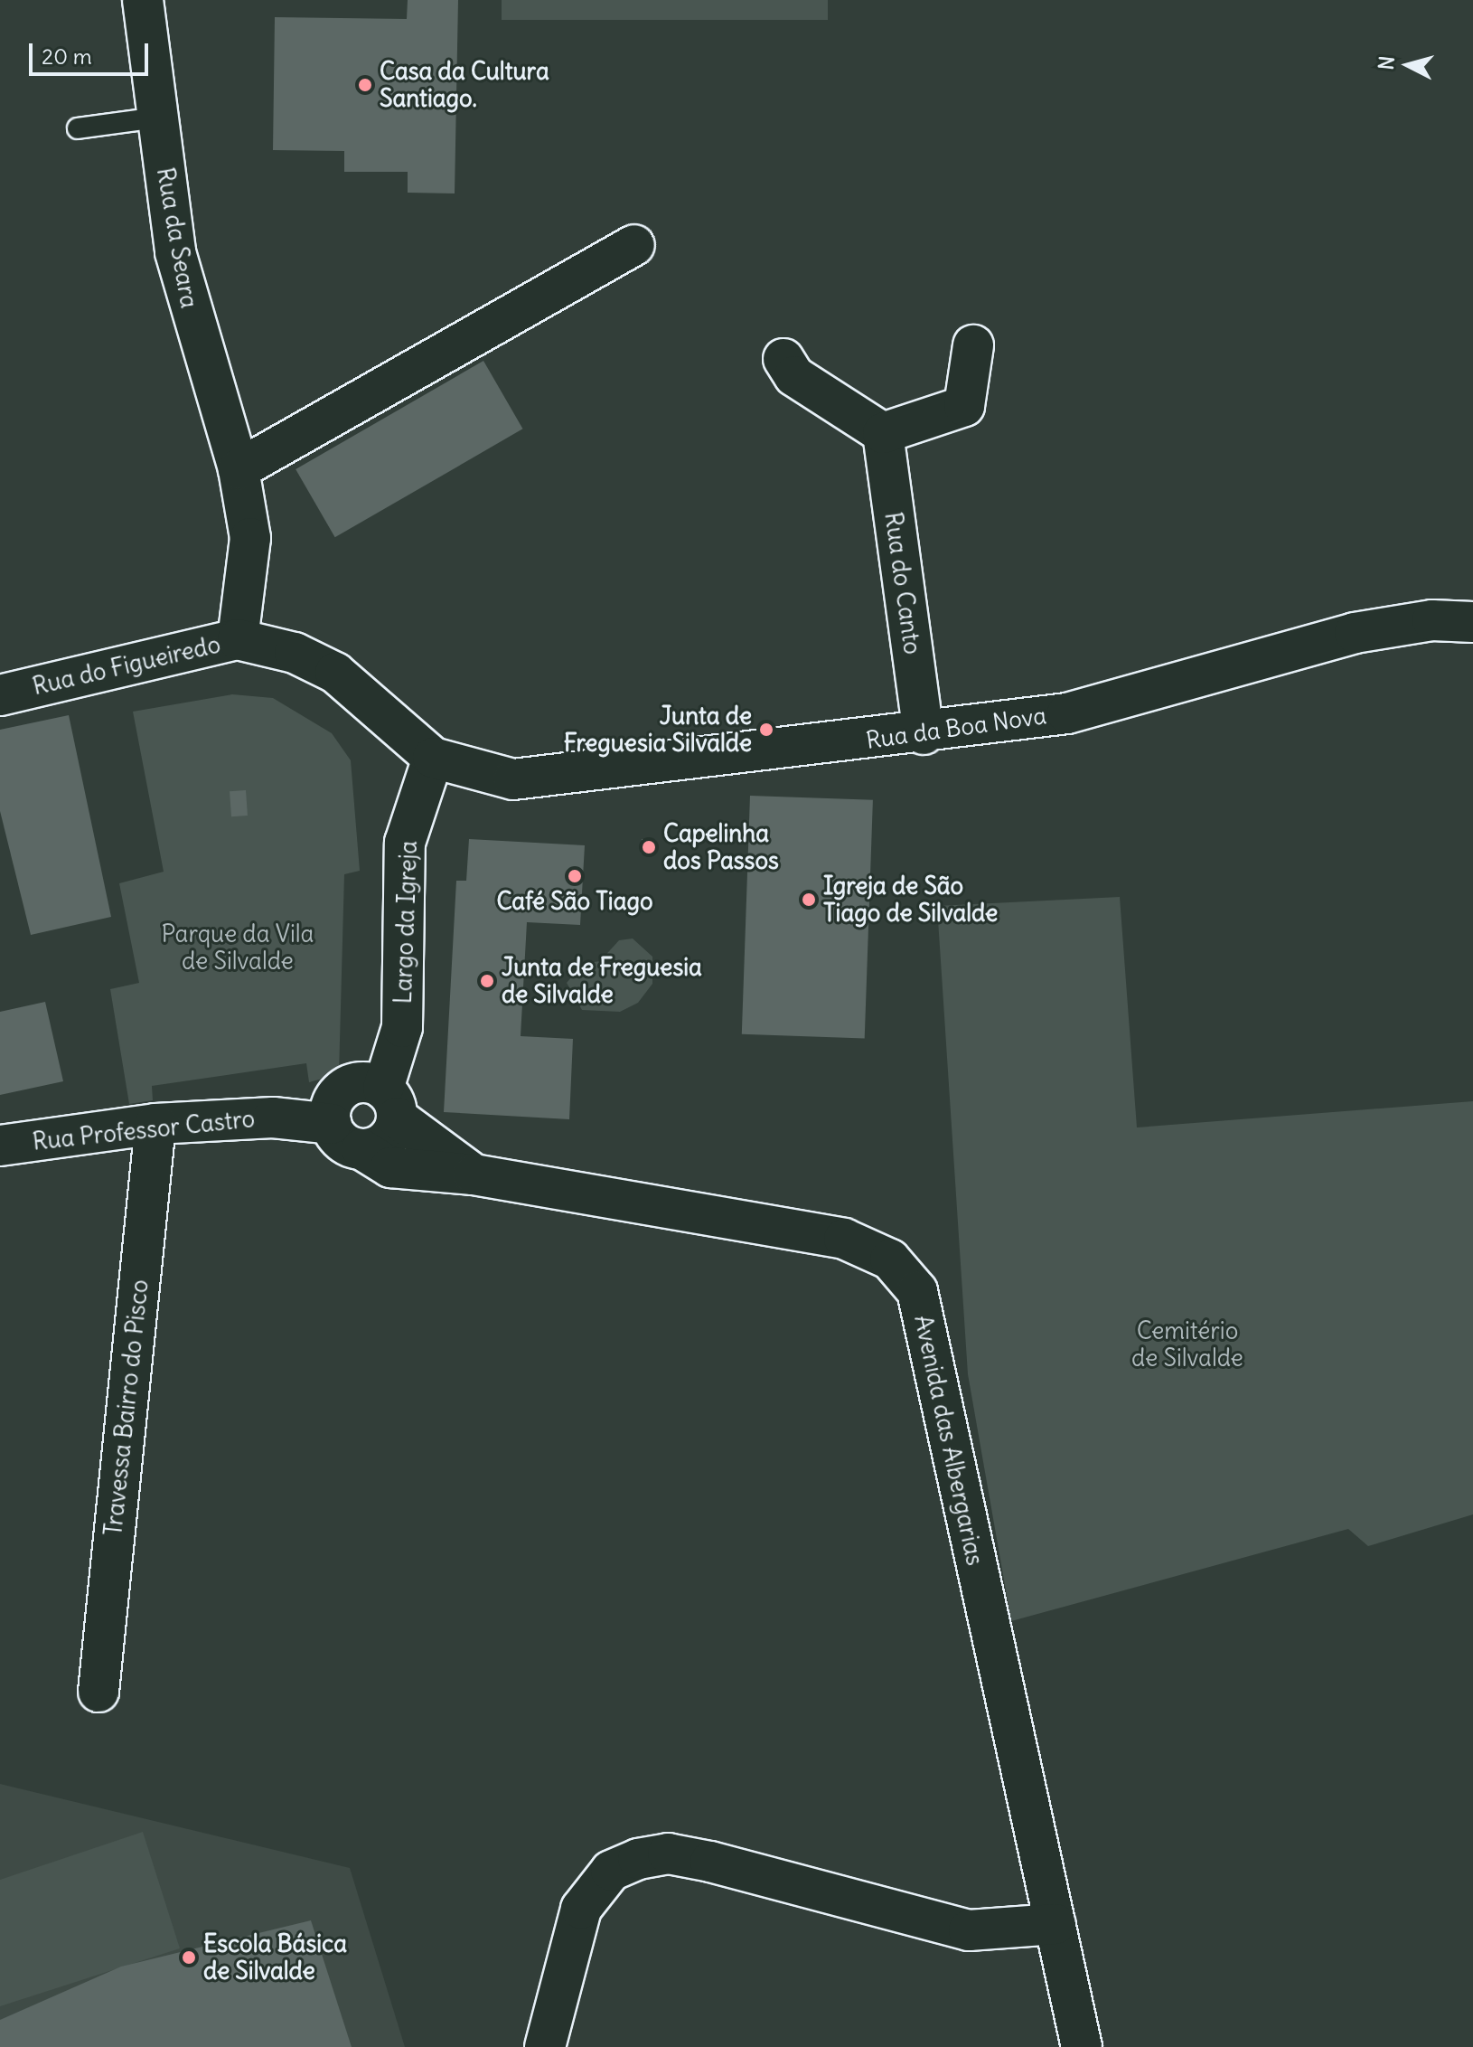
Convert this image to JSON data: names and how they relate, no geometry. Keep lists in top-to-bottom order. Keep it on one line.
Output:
{"streets":{"street":["Rua da Seara","Rua do Canto","Rua do Figueiredo","Rua da Boa Nova","Largo da Igreja","Rua Professor Castro","Travessa Bairro do Pisco","Avenida das Albergarias"]},"crossings":[["Rua da Seara","Rua do Figueiredo"],["Rua do Canto","Rua da Boa Nova"],["Rua do Figueiredo","Rua da Boa Nova"],["Rua do Figueiredo","Largo da Igreja"],["Rua da Boa Nova","Largo da Igreja"],["Largo da Igreja","Rua Professor Castro"],["Largo da Igreja","Avenida das Albergarias"],["Rua Professor Castro","Travessa Bairro do Pisco"],["Rua Professor Castro","Avenida das Albergarias"]],"parks":["Parque da Vila de Silvalde","Cemitério de Silvalde"],"places":["Casa da Cultura Santiago.","Junta de Freguesia Silvalde","Capelinha dos Passos","Café São Tiago","Igreja de São Tiago de Silvalde","Junta de Freguesia de Silvalde","Escola Básica de Silvalde"],"scale_bar":"20 m","north":"left"}
